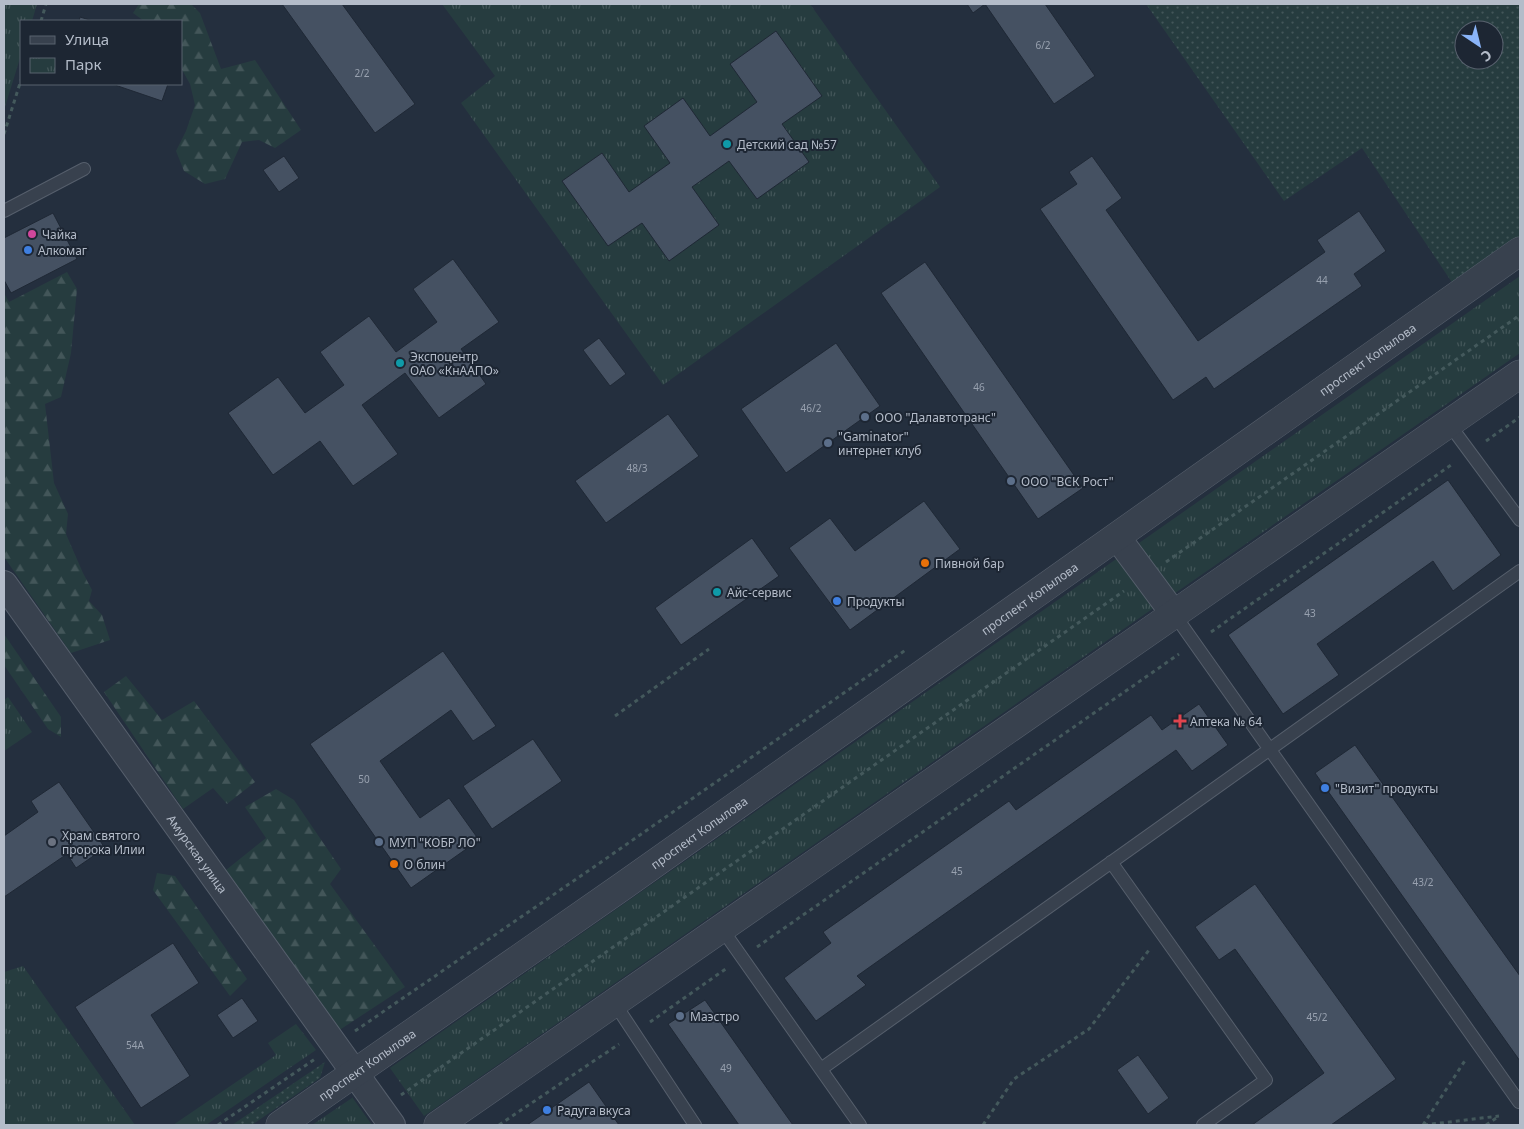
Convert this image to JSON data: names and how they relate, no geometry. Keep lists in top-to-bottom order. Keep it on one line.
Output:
{"streets":{"street":["проспект Копылова","Амурская улица"]},"crossings":[["проспект Копылова","Амурская улица"]],"places":{"other":["Детский сад №57","Чайка","Алкомаг","Экспоцентр ОАО «КнААПО»","ООО \"Далавтотранс\"","\"Gaminator\" интернет клуб","ООО \"ВСК Рост\"","Пивной бар","Айс-сервис","Продукты","\"Визит\" продукты","Храм святого пророка Илии","МУП \"КОБР ЛО\"","О блин","Маэстро","Радуга вкуса"],"health":["Аптека № 64"]},"house_numbers":["6/2","2/2","44","46","46/2","48/3","43","50","45","43/2","45/2","54А","49"],"legend":["Улица","Парк"],"north":"bottom right"}
